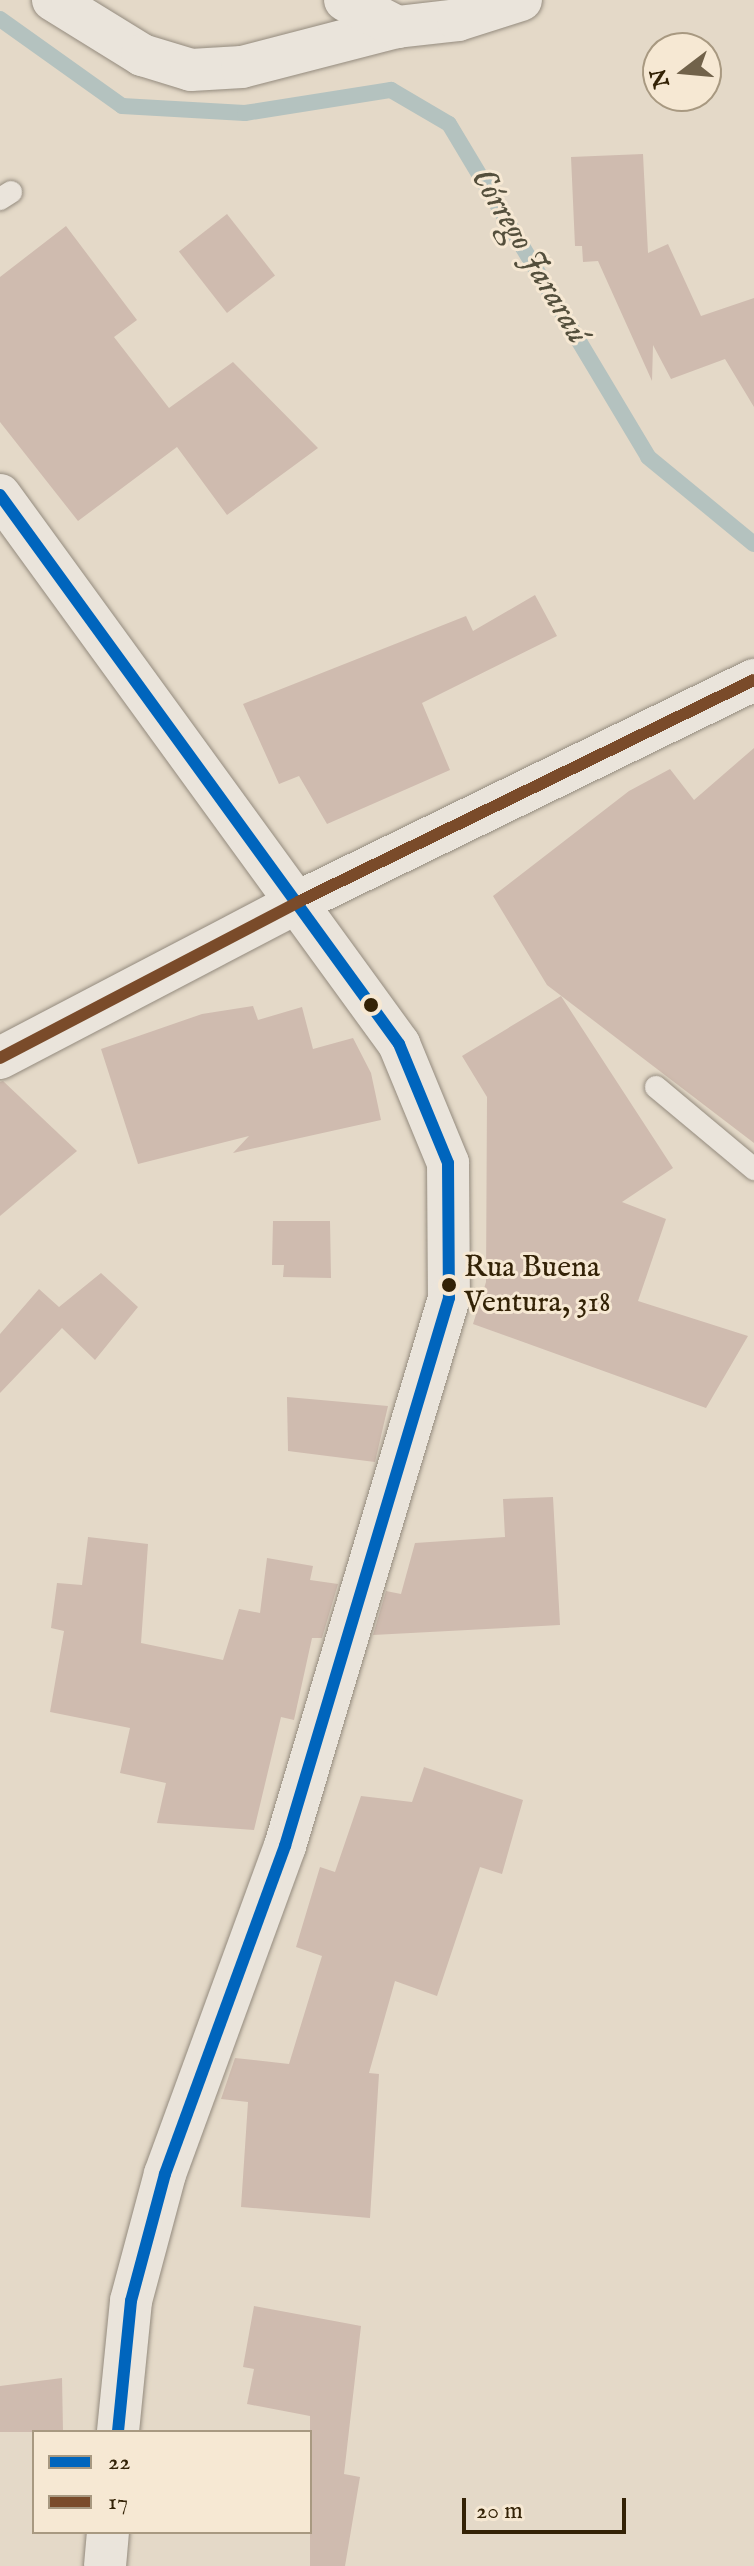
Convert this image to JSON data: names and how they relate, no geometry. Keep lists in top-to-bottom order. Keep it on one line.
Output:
{"water":["Córrego Jararaú"],"places":["Rua Buena Ventura, 318"],"lines":["transit line 22","transit line 17"],"legend":["22","17"],"scale_bar":"20 m","north":"left"}
